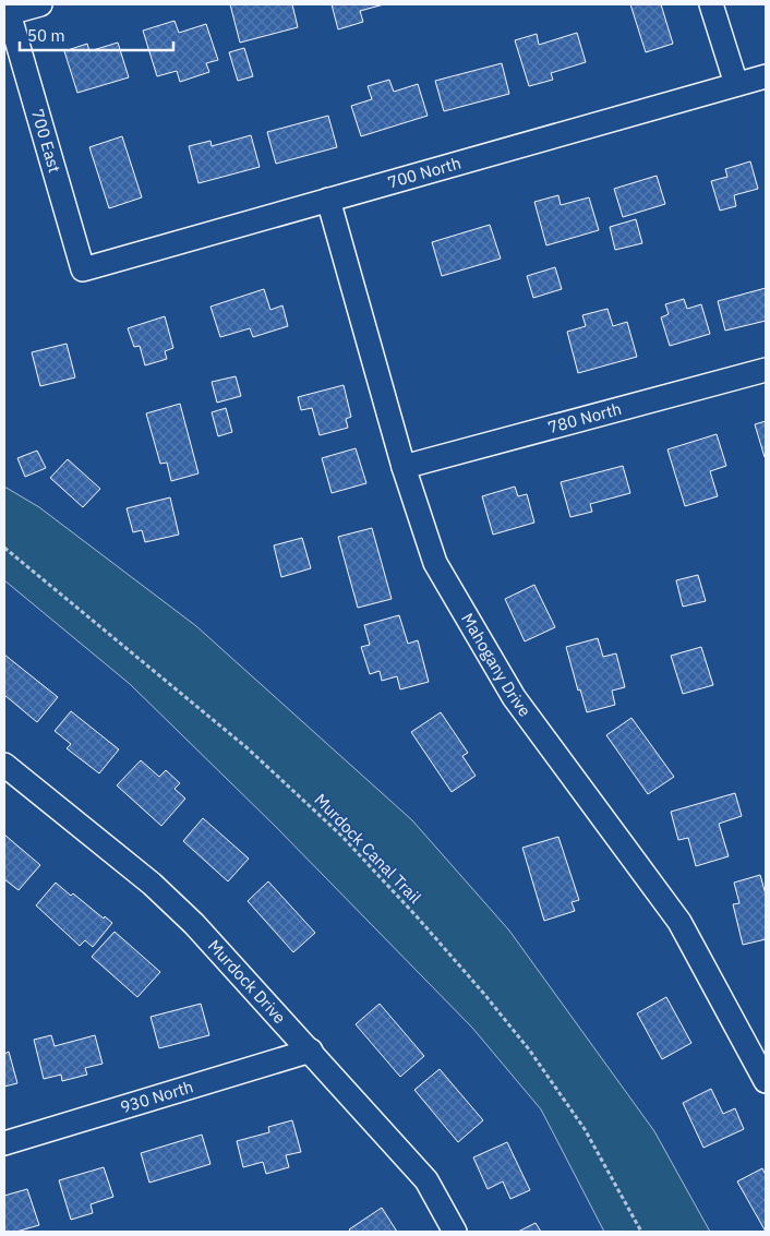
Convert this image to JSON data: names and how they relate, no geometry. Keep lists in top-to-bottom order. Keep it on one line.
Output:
{"streets":{"street":["700 East","700 North","780 North","Mahogany Drive","Murdock Drive","930 North"],"path":["Murdock Canal Trail"]},"crossings":[["700 East","700 North"],["700 North","Mahogany Drive"],["780 North","Mahogany Drive"],["Murdock Drive","930 North"]],"scale_bar":"50 m"}
